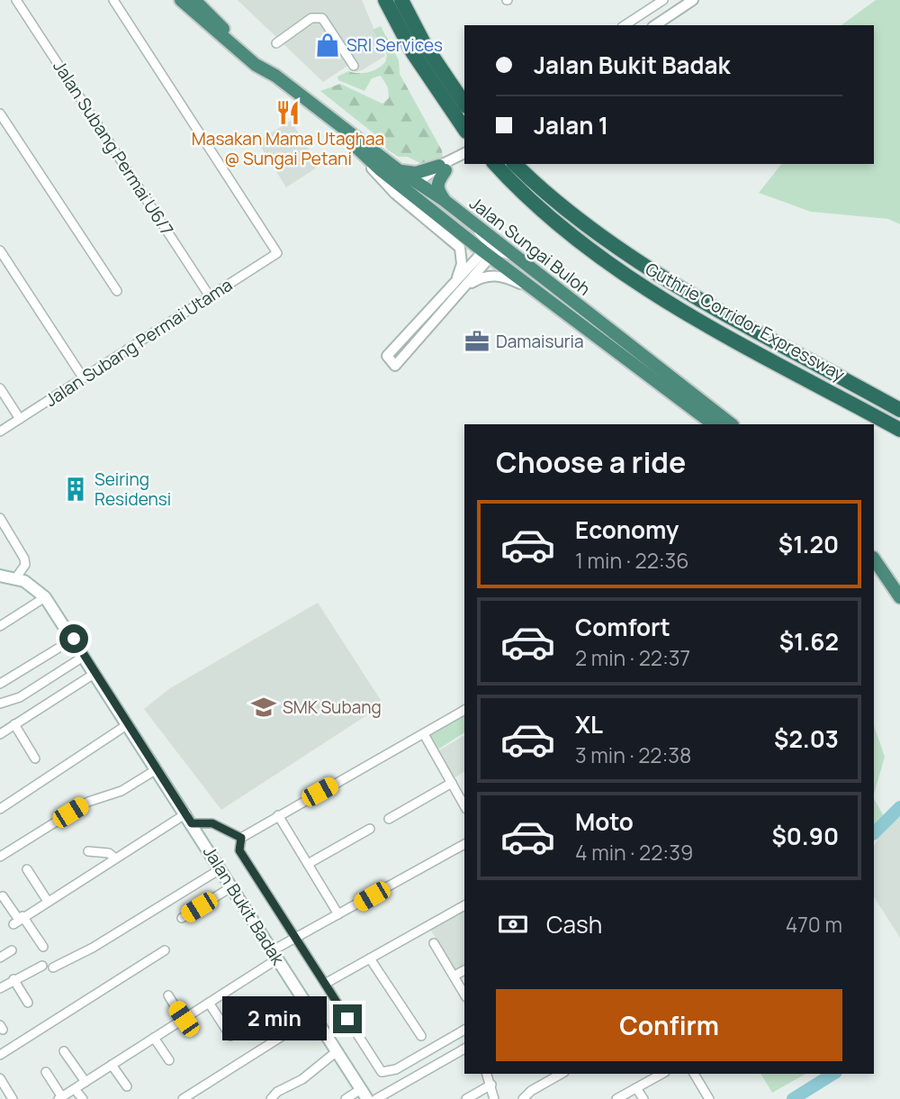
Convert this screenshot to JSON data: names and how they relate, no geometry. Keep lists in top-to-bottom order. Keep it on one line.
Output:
{"streets":{"highway":["Jalan Sungai Buloh","Guthrie Corridor Expressway"],"main road":["Jalan Bukit Badak"],"street":["Jalan Subang Permai U6/7","Jalan Subang Permai Utama"]},"crossings":[["Jalan Subang Permai U6/7","Jalan Subang Permai Utama"]],"places":{"shop":["SRI Services"],"restaurant":["Masakan Mama Utaghaa @ Sungai Petani"],"office":["Damaisuria"],"building":["Seiring Residensi"],"school or university":["SMK Subang"]},"page":{"banner":["Jalan Bukit Badak","Jalan 1"],"heading":"Choose a ride","list":[{"name":"Economy","note":"1 min · 22:36","value":"$1.20"},{"name":"Comfort","note":"2 min · 22:37","value":"$1.62"},{"name":"XL","note":"3 min · 22:38","value":"$2.03"},{"name":"Moto","note":"4 min · 22:39","value":"$0.90"}],"pay":["Cash","470 m"],"buttons":"Confirm","bubble":"2 min"}}
